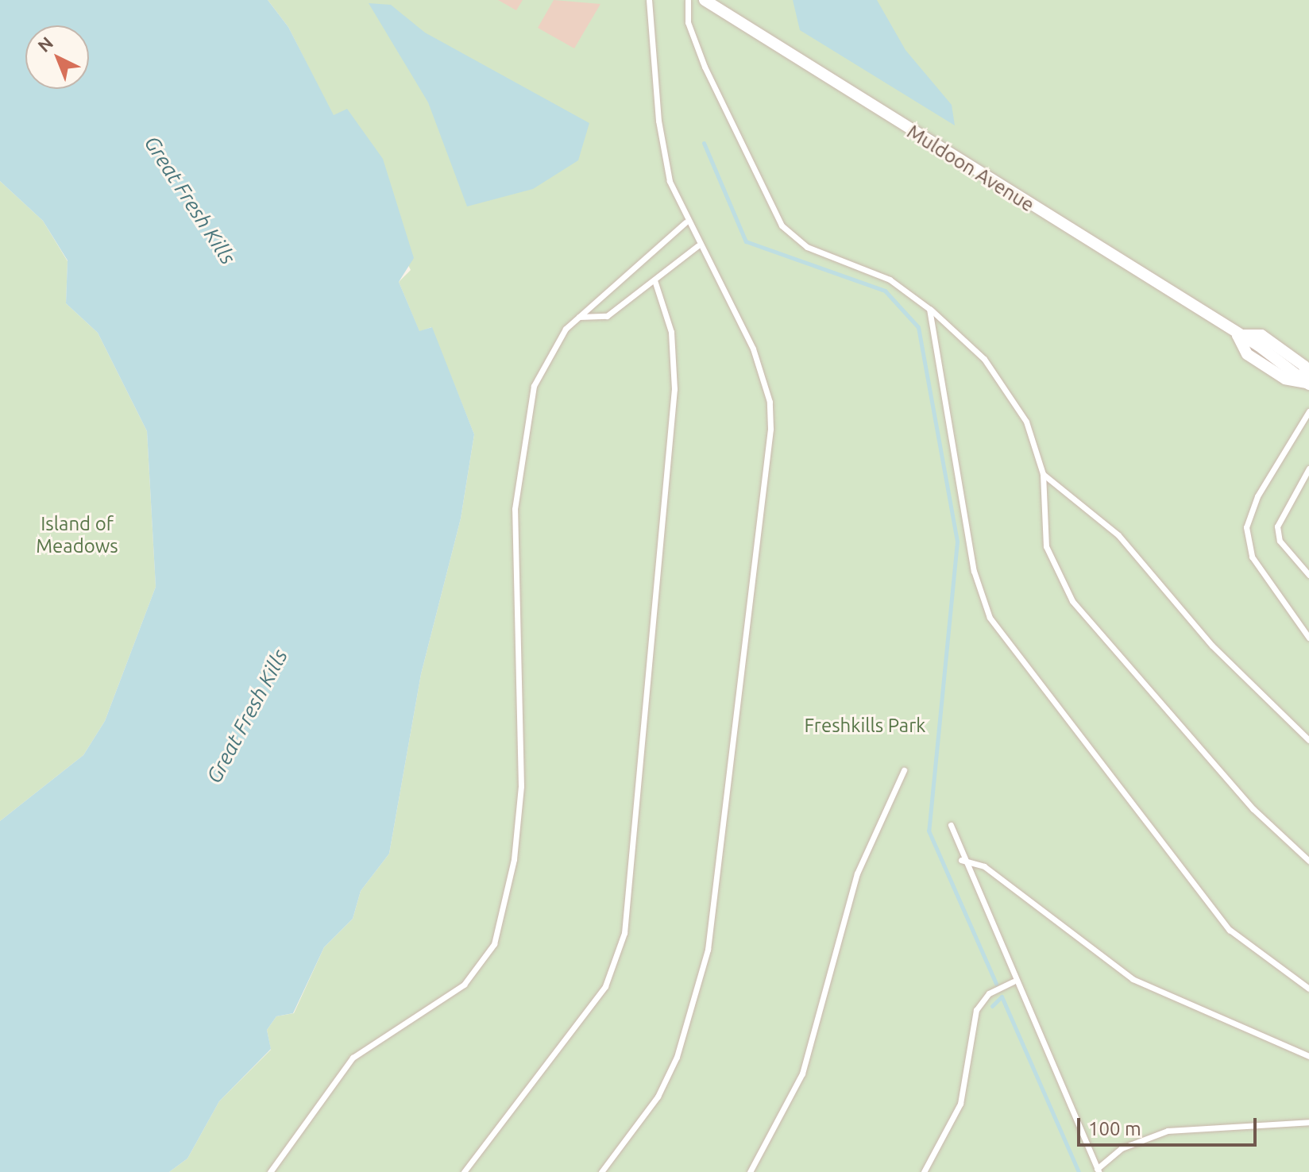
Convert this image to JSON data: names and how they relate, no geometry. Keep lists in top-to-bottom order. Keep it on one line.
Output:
{"streets":{"street":["Muldoon Avenue"]},"water":["Great Fresh Kills"],"parks":["Island of Meadows","Freshkills Park"],"scale_bar":"100 m","north":"top left"}
